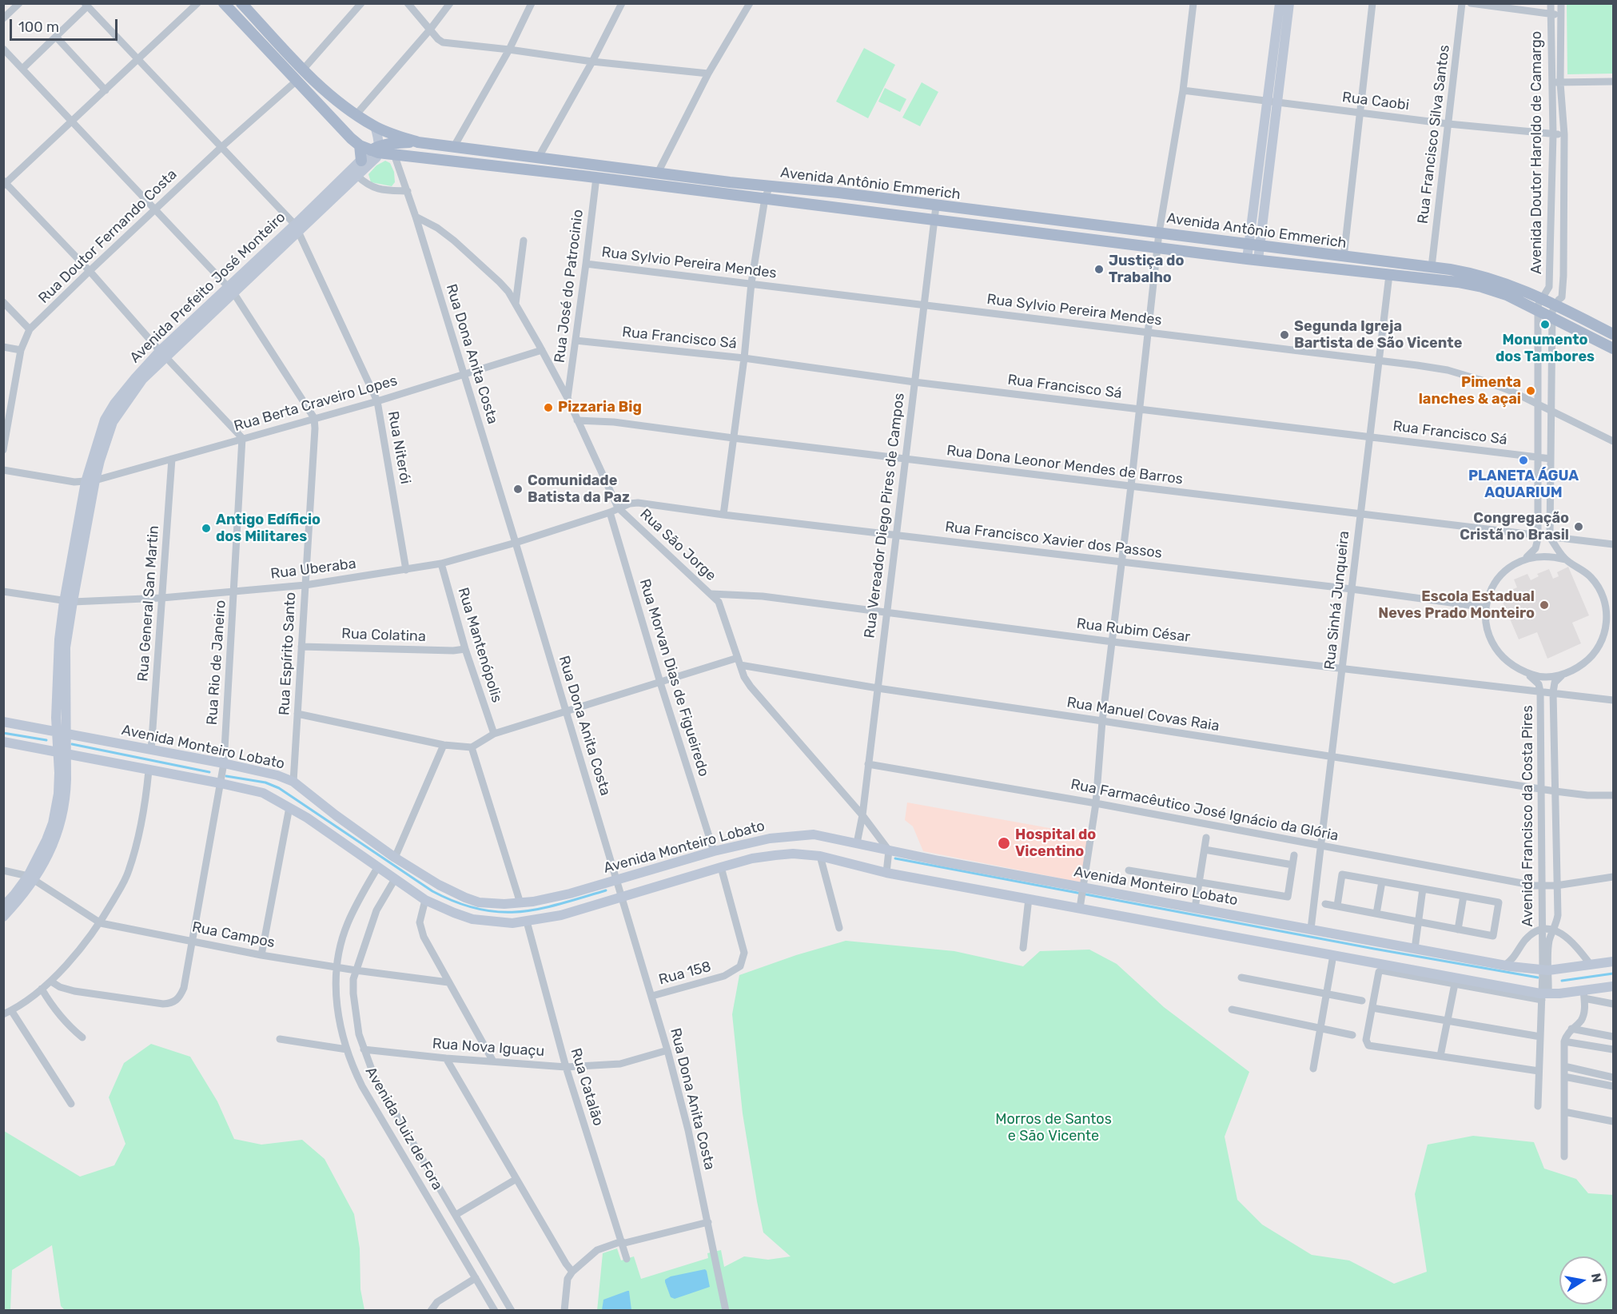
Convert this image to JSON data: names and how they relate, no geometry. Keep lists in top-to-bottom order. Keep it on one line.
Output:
{"streets":{"main road":["Avenida Antônio Emmerich"],"street":["Rua Caobi","Rua Francisco Silva Santos","Avenida Doutor Haroldo de Camargo","Rua Doutor Fernando Costa","Rua Sylvio Pereira Mendes","Rua José do Patrocinio","Avenida Prefeito José Monteiro","Rua Francisco Sá","Rua Dona Anita Costa","Rua Berta Craveiro Lopes","Rua Niterói","Rua Dona Leonor Mendes de Barros","Rua Vereador Diego Pires de Campos","Rua Francisco Xavier dos Passos","Rua São Jorge","Rua Uberaba","Rua Sinhá Junqueira","Rua General San Martin","Rua Rubim César","Rua Colatina","Rua Mantenópolis","Rua Espírito Santo","Rua Rio de Janeiro","Rua Morvan Dias de Figueiredo","Rua Manuel Covas Raia","Avenida Monteiro Lobato","Rua Farmacêutico José Ignácio da Glória","Avenida Francisco da Costa Pires","Rua Campos","Rua 158","Rua Nova Iguaçu","Rua Catalão","Avenida Juiz de Fora"]},"crossings":[["Rua Caobi","Rua Francisco Silva Santos"],["Rua Caobi","Avenida Doutor Haroldo de Camargo"],["Rua Francisco Silva Santos","Avenida Antônio Emmerich"],["Avenida Doutor Haroldo de Camargo","Avenida Antônio Emmerich"],["Avenida Antônio Emmerich","Rua José do Patrocinio"],["Avenida Antônio Emmerich","Avenida Prefeito José Monteiro"],["Avenida Antônio Emmerich","Rua Dona Anita Costa"],["Avenida Antônio Emmerich","Rua Vereador Diego Pires de Campos"],["Avenida Antônio Emmerich","Rua Sinhá Junqueira"],["Rua Doutor Fernando Costa","Rua Niterói"],["Rua Sylvio Pereira Mendes","Rua José do Patrocinio"],["Rua Sylvio Pereira Mendes","Rua Vereador Diego Pires de Campos"],["Rua Sylvio Pereira Mendes","Rua Sinhá Junqueira"],["Rua José do Patrocinio","Rua Francisco Sá"],["Rua José do Patrocinio","Rua São Jorge"],["Avenida Prefeito José Monteiro","Rua Berta Craveiro Lopes"],["Avenida Prefeito José Monteiro","Rua Niterói"],["Avenida Prefeito José Monteiro","Rua Uberaba"],["Avenida Prefeito José Monteiro","Avenida Monteiro Lobato"],["Avenida Prefeito José Monteiro","Rua Campos"],["Rua Francisco Sá","Rua Vereador Diego Pires de Campos"],["Rua Francisco Sá","Rua Sinhá Junqueira"],["Rua Dona Anita Costa","Rua Berta Craveiro Lopes"],["Rua Dona Anita Costa","Rua São Jorge"],["Rua Dona Anita Costa","Rua Uberaba"],["Rua Dona Anita Costa","Avenida Monteiro Lobato"],["Rua Dona Anita Costa","Rua 158"],["Rua Dona Anita Costa","Rua Nova Iguaçu"],["Rua Berta Craveiro Lopes","Rua Niterói"],["Rua Berta Craveiro Lopes","Rua São Jorge"],["Rua Berta Craveiro Lopes","Rua General San Martin"],["Rua Berta Craveiro Lopes","Rua Espírito Santo"],["Rua Berta Craveiro Lopes","Rua Rio de Janeiro"],["Rua Niterói","Rua Uberaba"],["Rua Dona Leonor Mendes de Barros","Rua Vereador Diego Pires de Campos"],["Rua Dona Leonor Mendes de Barros","Rua São Jorge"],["Rua Dona Leonor Mendes de Barros","Rua Sinhá Junqueira"],["Rua Vereador Diego Pires de Campos","Rua Francisco Xavier dos Passos"],["Rua Vereador Diego Pires de Campos","Rua São Jorge"],["Rua Vereador Diego Pires de Campos","Rua Rubim César"],["Rua Vereador Diego Pires de Campos","Rua Manuel Covas Raia"],["Rua Vereador Diego Pires de Campos","Avenida Monteiro Lobato"],["Rua Vereador Diego Pires de Campos","Rua Farmacêutico José Ignácio da Glória"],["Rua Francisco Xavier dos Passos","Rua São Jorge"],["Rua Francisco Xavier dos Passos","Rua Uberaba"],["Rua Francisco Xavier dos Passos","Rua Sinhá Junqueira"],["Rua Francisco Xavier dos Passos","Avenida Francisco da Costa Pires"],["Rua São Jorge","Rua Uberaba"],["Rua São Jorge","Rua Rubim César"],["Rua São Jorge","Rua Manuel Covas Raia"],["Rua São Jorge","Avenida Monteiro Lobato"],["Rua Uberaba","Rua General San Martin"],["Rua Uberaba","Rua Mantenópolis"],["Rua Uberaba","Rua Espírito Santo"],["Rua Uberaba","Rua Rio de Janeiro"],["Rua Uberaba","Rua Morvan Dias de Figueiredo"],["Rua Sinhá Junqueira","Rua Rubim César"],["Rua Sinhá Junqueira","Rua Manuel Covas Raia"],["Rua Sinhá Junqueira","Avenida Monteiro Lobato"],["Rua Sinhá Junqueira","Rua Farmacêutico José Ignácio da Glória"],["Rua General San Martin","Avenida Monteiro Lobato"],["Rua Rubim César","Avenida Francisco da Costa Pires"],["Rua Colatina","Rua Mantenópolis"],["Rua Colatina","Rua Espírito Santo"],["Rua Espírito Santo","Avenida Monteiro Lobato"],["Rua Rio de Janeiro","Avenida Monteiro Lobato"],["Rua Rio de Janeiro","Rua Campos"],["Rua Morvan Dias de Figueiredo","Avenida Monteiro Lobato"],["Rua Manuel Covas Raia","Avenida Francisco da Costa Pires"],["Avenida Monteiro Lobato","Avenida Francisco da Costa Pires"],["Avenida Monteiro Lobato","Rua 158"],["Avenida Monteiro Lobato","Rua Catalão"],["Avenida Monteiro Lobato","Avenida Juiz de Fora"],["Rua Farmacêutico José Ignácio da Glória","Avenida Francisco da Costa Pires"],["Rua Campos","Avenida Juiz de Fora"],["Rua Nova Iguaçu","Rua Catalão"],["Rua Nova Iguaçu","Avenida Juiz de Fora"]],"parks":["Morros de Santos e São Vicente"],"places":["Justiça do Trabalho","Monumento dos Tambores","Segunda Igreja Bartista de São Vicente","Pimenta lanches & açai","Pizzaria Big","PLANETA ÁGUA AQUARIUM","Comunidade Batista da Paz","Congregação Cristã no Brasil","Antigo Edíficio dos Militares","Escola Estadual Neves Prado Monteiro","Hospital do Vicentino"],"scale_bar":"100 m","north":"right"}
